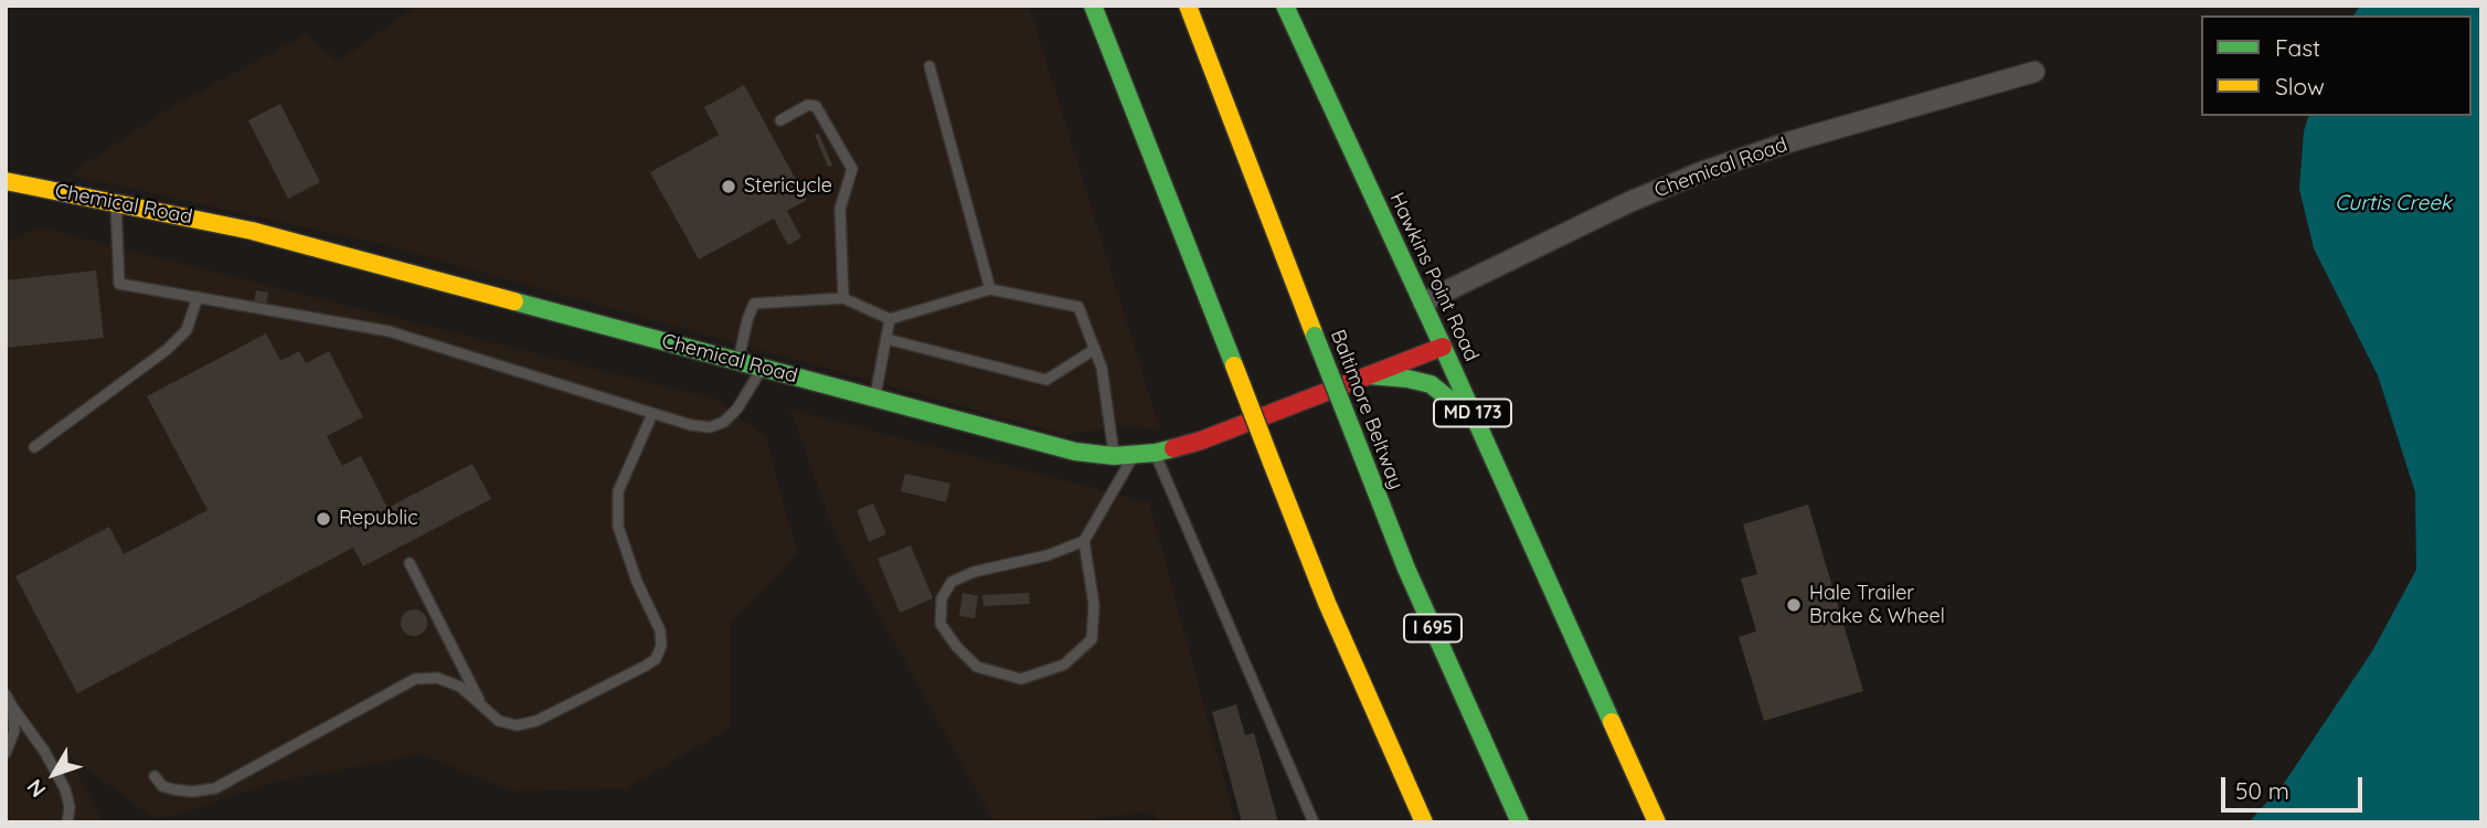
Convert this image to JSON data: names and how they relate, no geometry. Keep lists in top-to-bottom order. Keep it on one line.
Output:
{"streets":{"main road":["Chemical Road","Hawkins Point Road","Baltimore Beltway","MD 173","I 695"]},"crossings":[["Chemical Road","Hawkins Point Road"]],"water":["Curtis Creek"],"places":["Stericycle","Republic","Hale Trailer Brake & Wheel"],"legend":["Fast","Slow"],"scale_bar":"50 m","north":"bottom left"}
